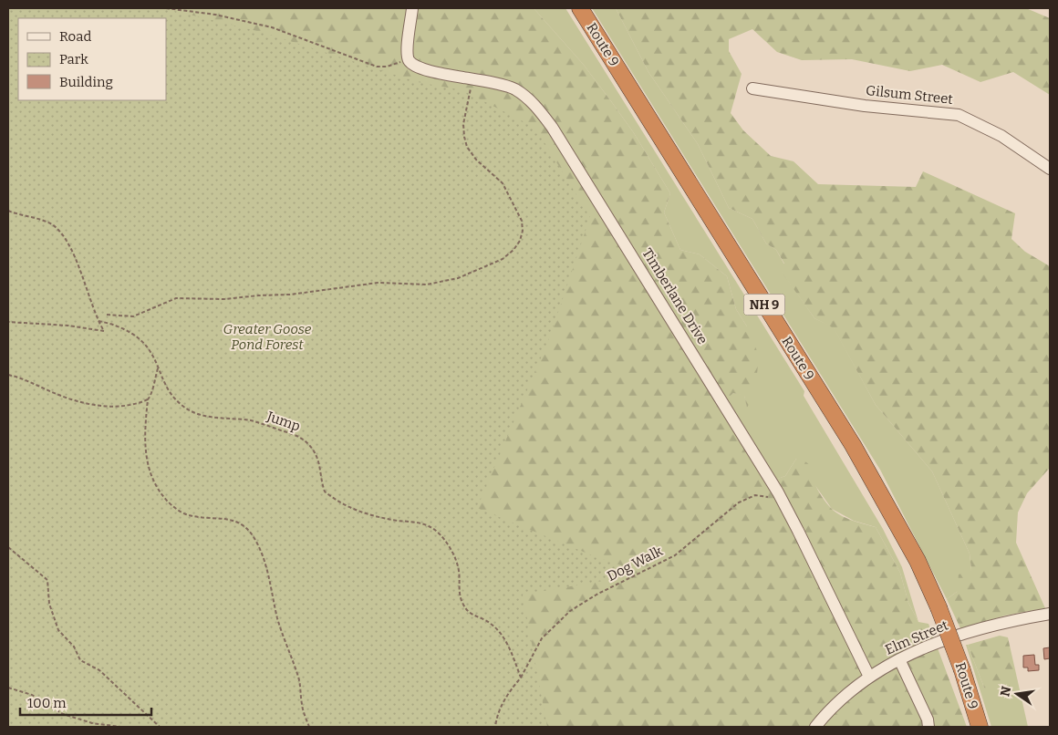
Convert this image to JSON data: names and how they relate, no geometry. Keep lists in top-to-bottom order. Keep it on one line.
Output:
{"streets":{"highway":["Route 9","NH 9"],"street":["Gilsum Street","Timberlane Drive","Elm Street"],"path":["Jump","Dog Walk"]},"crossings":[["Timberlane Drive","Dog Walk"],["Timberlane Drive","Elm Street"],["Jump","Dog Walk"]],"parks":["Greater Goose Pond Forest"],"legend":["Road","Park","Building"],"scale_bar":"100 m","north":"left"}
